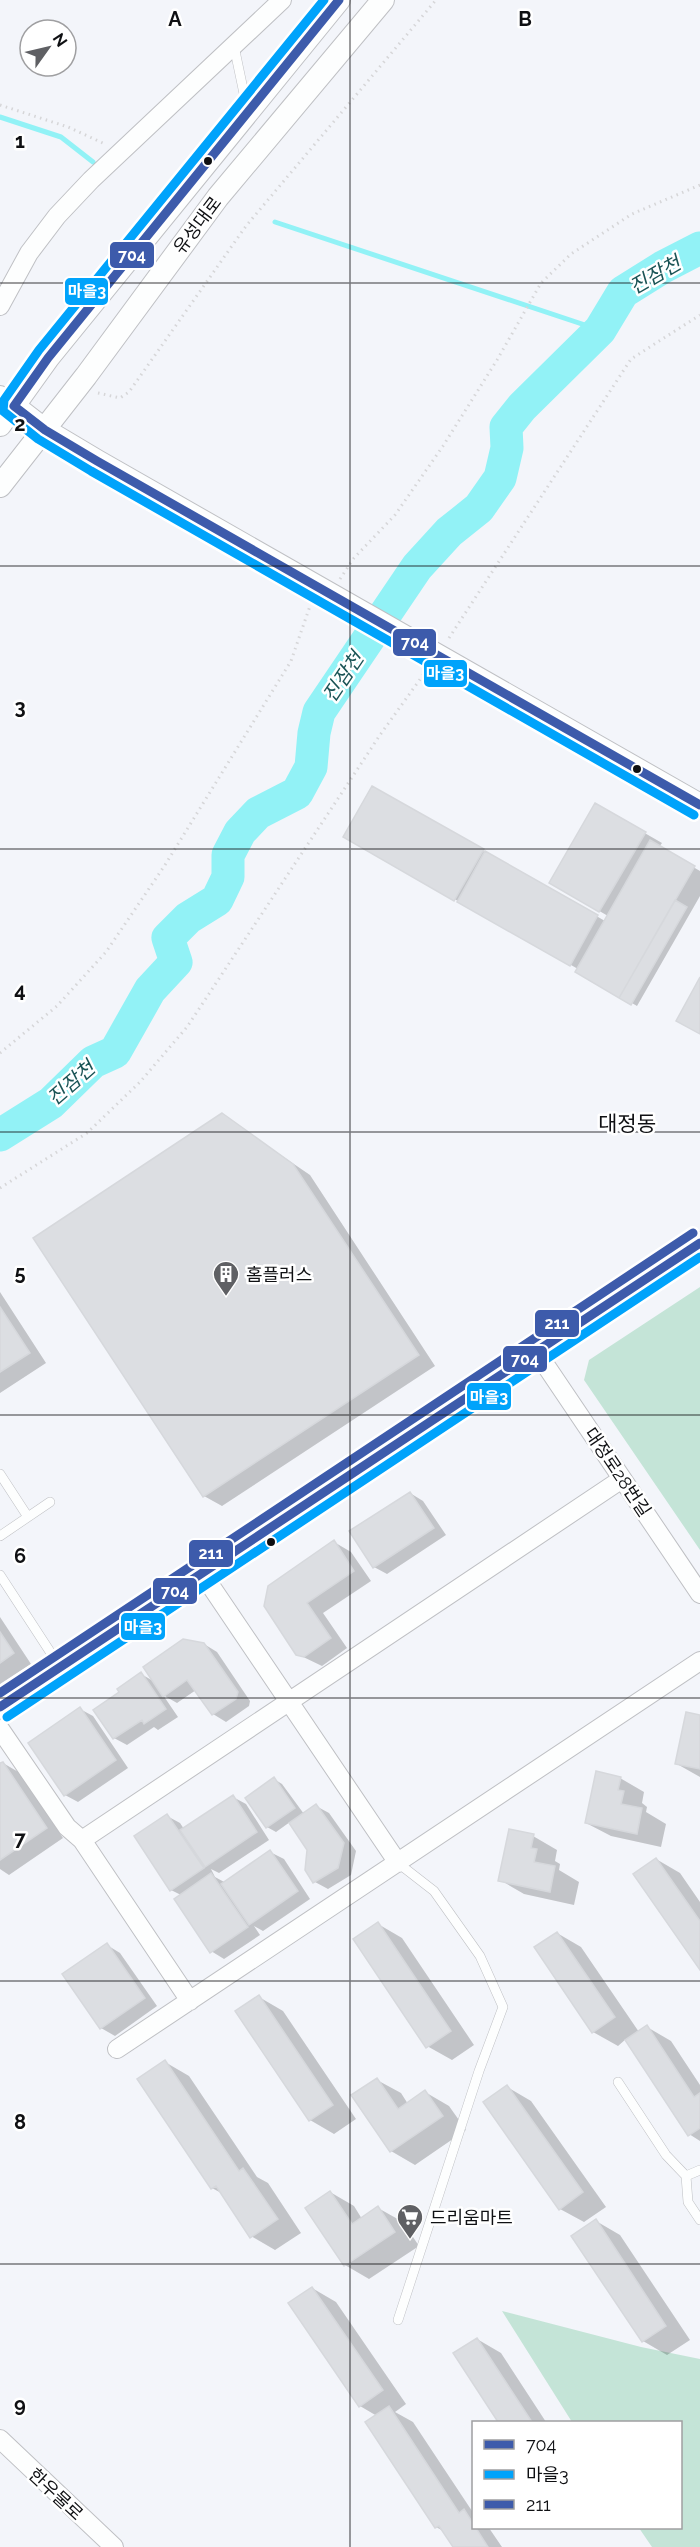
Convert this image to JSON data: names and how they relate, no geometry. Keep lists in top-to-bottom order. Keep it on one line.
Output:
{"streets":{"street":["유성대로","대정로28번길","한우물로"]},"districts":["대정동"],"water":["진잠천"],"places":{"building":["홈플러스"],"supermarket":["드리움마트"]},"lines":["transit line 704","transit line 마을3","transit line 211"],"legend":["704","마을3","211"],"north":"top right","grid":{"columns":["A","B"],"rows":["1","2","3","4","5","6","7","8","9"]}}
